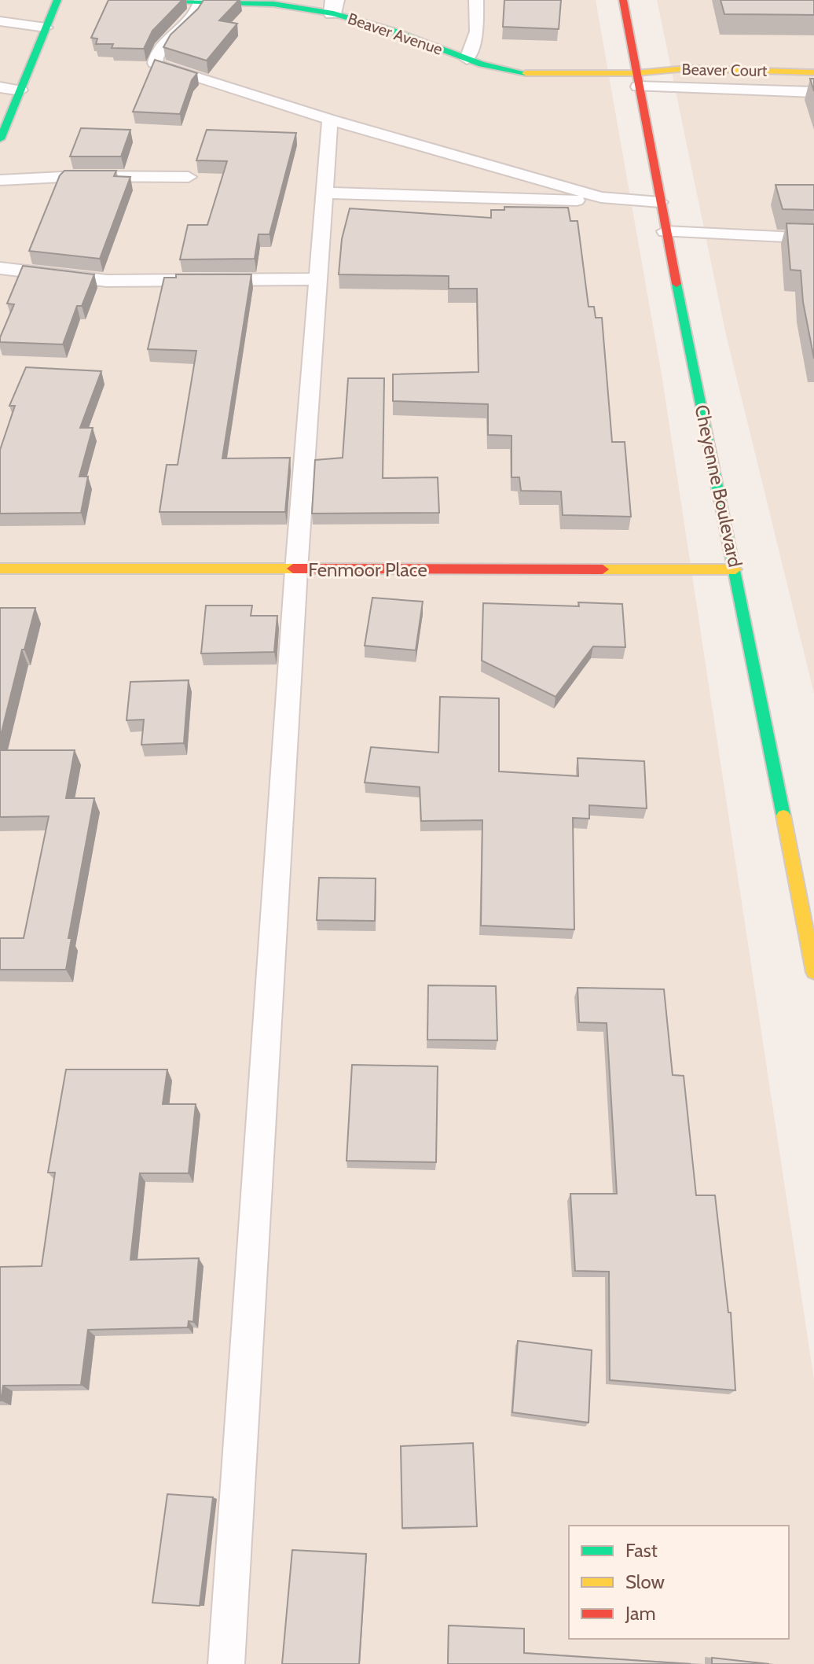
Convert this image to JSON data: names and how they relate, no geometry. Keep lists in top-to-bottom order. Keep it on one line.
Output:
{"streets":{"main road":["Beaver Avenue","Beaver Court","Cheyenne Boulevard","Fenmoor Place"]},"crossings":[["Beaver Avenue","Beaver Court"],["Beaver Avenue","Cheyenne Boulevard"],["Beaver Court","Cheyenne Boulevard"],["Cheyenne Boulevard","Fenmoor Place"]],"legend":["Fast","Slow","Jam"]}
